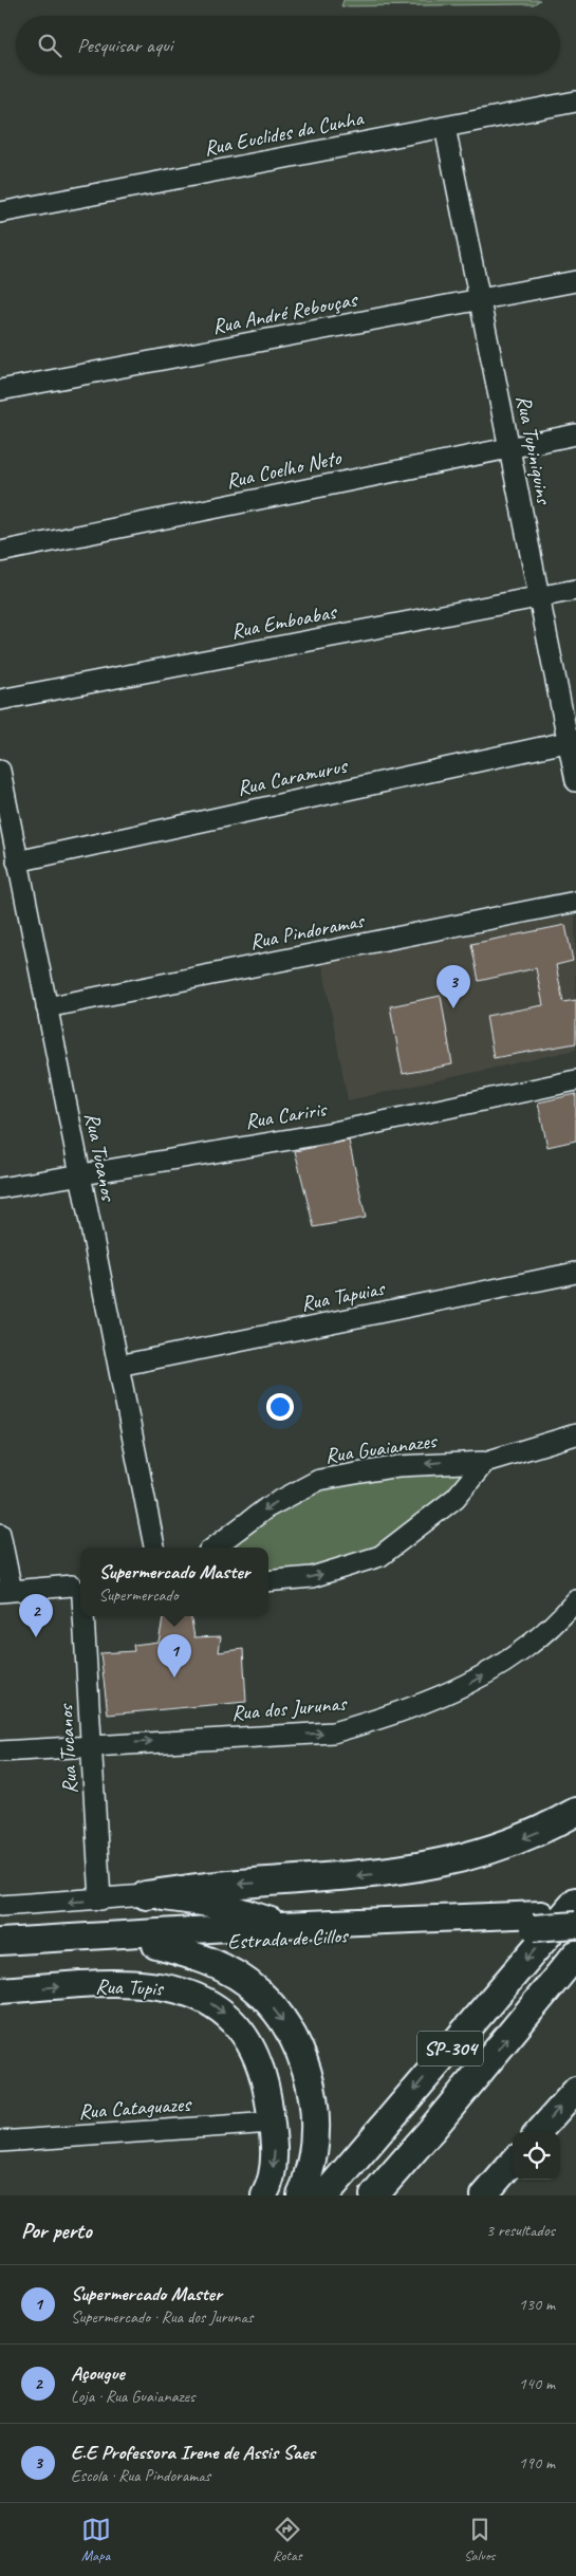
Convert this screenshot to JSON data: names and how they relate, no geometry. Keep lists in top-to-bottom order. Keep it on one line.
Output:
{"streets":{"highway":["SP-304"],"main road":["Estrada de Cillos","Rua Tupis"],"street":["Rua Euclides da Cunha","Rua André Rebouças","Rua Tupiniquins","Rua Coelho Neto","Rua Emboabas","Rua Caramurus","Rua Pindoramas","Rua Cariris","Rua Tucanos","Rua Tapuias","Rua Guaianazes","Rua dos Jurunas","Rua Cataguazes"]},"crossings":[["Rua Euclides da Cunha","Rua Tupiniquins"],["Rua André Rebouças","Rua Tupiniquins"],["Rua Tupiniquins","Rua Coelho Neto"],["Rua Tupiniquins","Rua Emboabas"],["Rua Tupiniquins","Rua Caramurus"],["Rua Caramurus","Rua Tucanos"],["Rua Pindoramas","Rua Tucanos"],["Rua Cariris","Rua Tucanos"],["Rua Tucanos","Rua Tapuias"],["Rua Tucanos","Rua dos Jurunas"],["Rua Tupis","Rua Cataguazes"]],"page":{"search":"Pesquisar aqui","pins":["3","2","1"],"popup":["Supermercado Master","Supermercado"],"heading":["Por perto","3 resultados"],"list":[{"mark":"1","name":"Supermercado Master","note":"Supermercado · Rua dos Jurunas","value":"130 m"},{"mark":"2","name":"Açougue","note":"Loja · Rua Guaianazes","value":"140 m"},{"mark":"3","name":"E.E Professora Irene de Assis Saes","note":"Escola · Rua Pindoramas","value":"190 m"}],"nav":["Mapa","Rotas","Salvos"]}}
